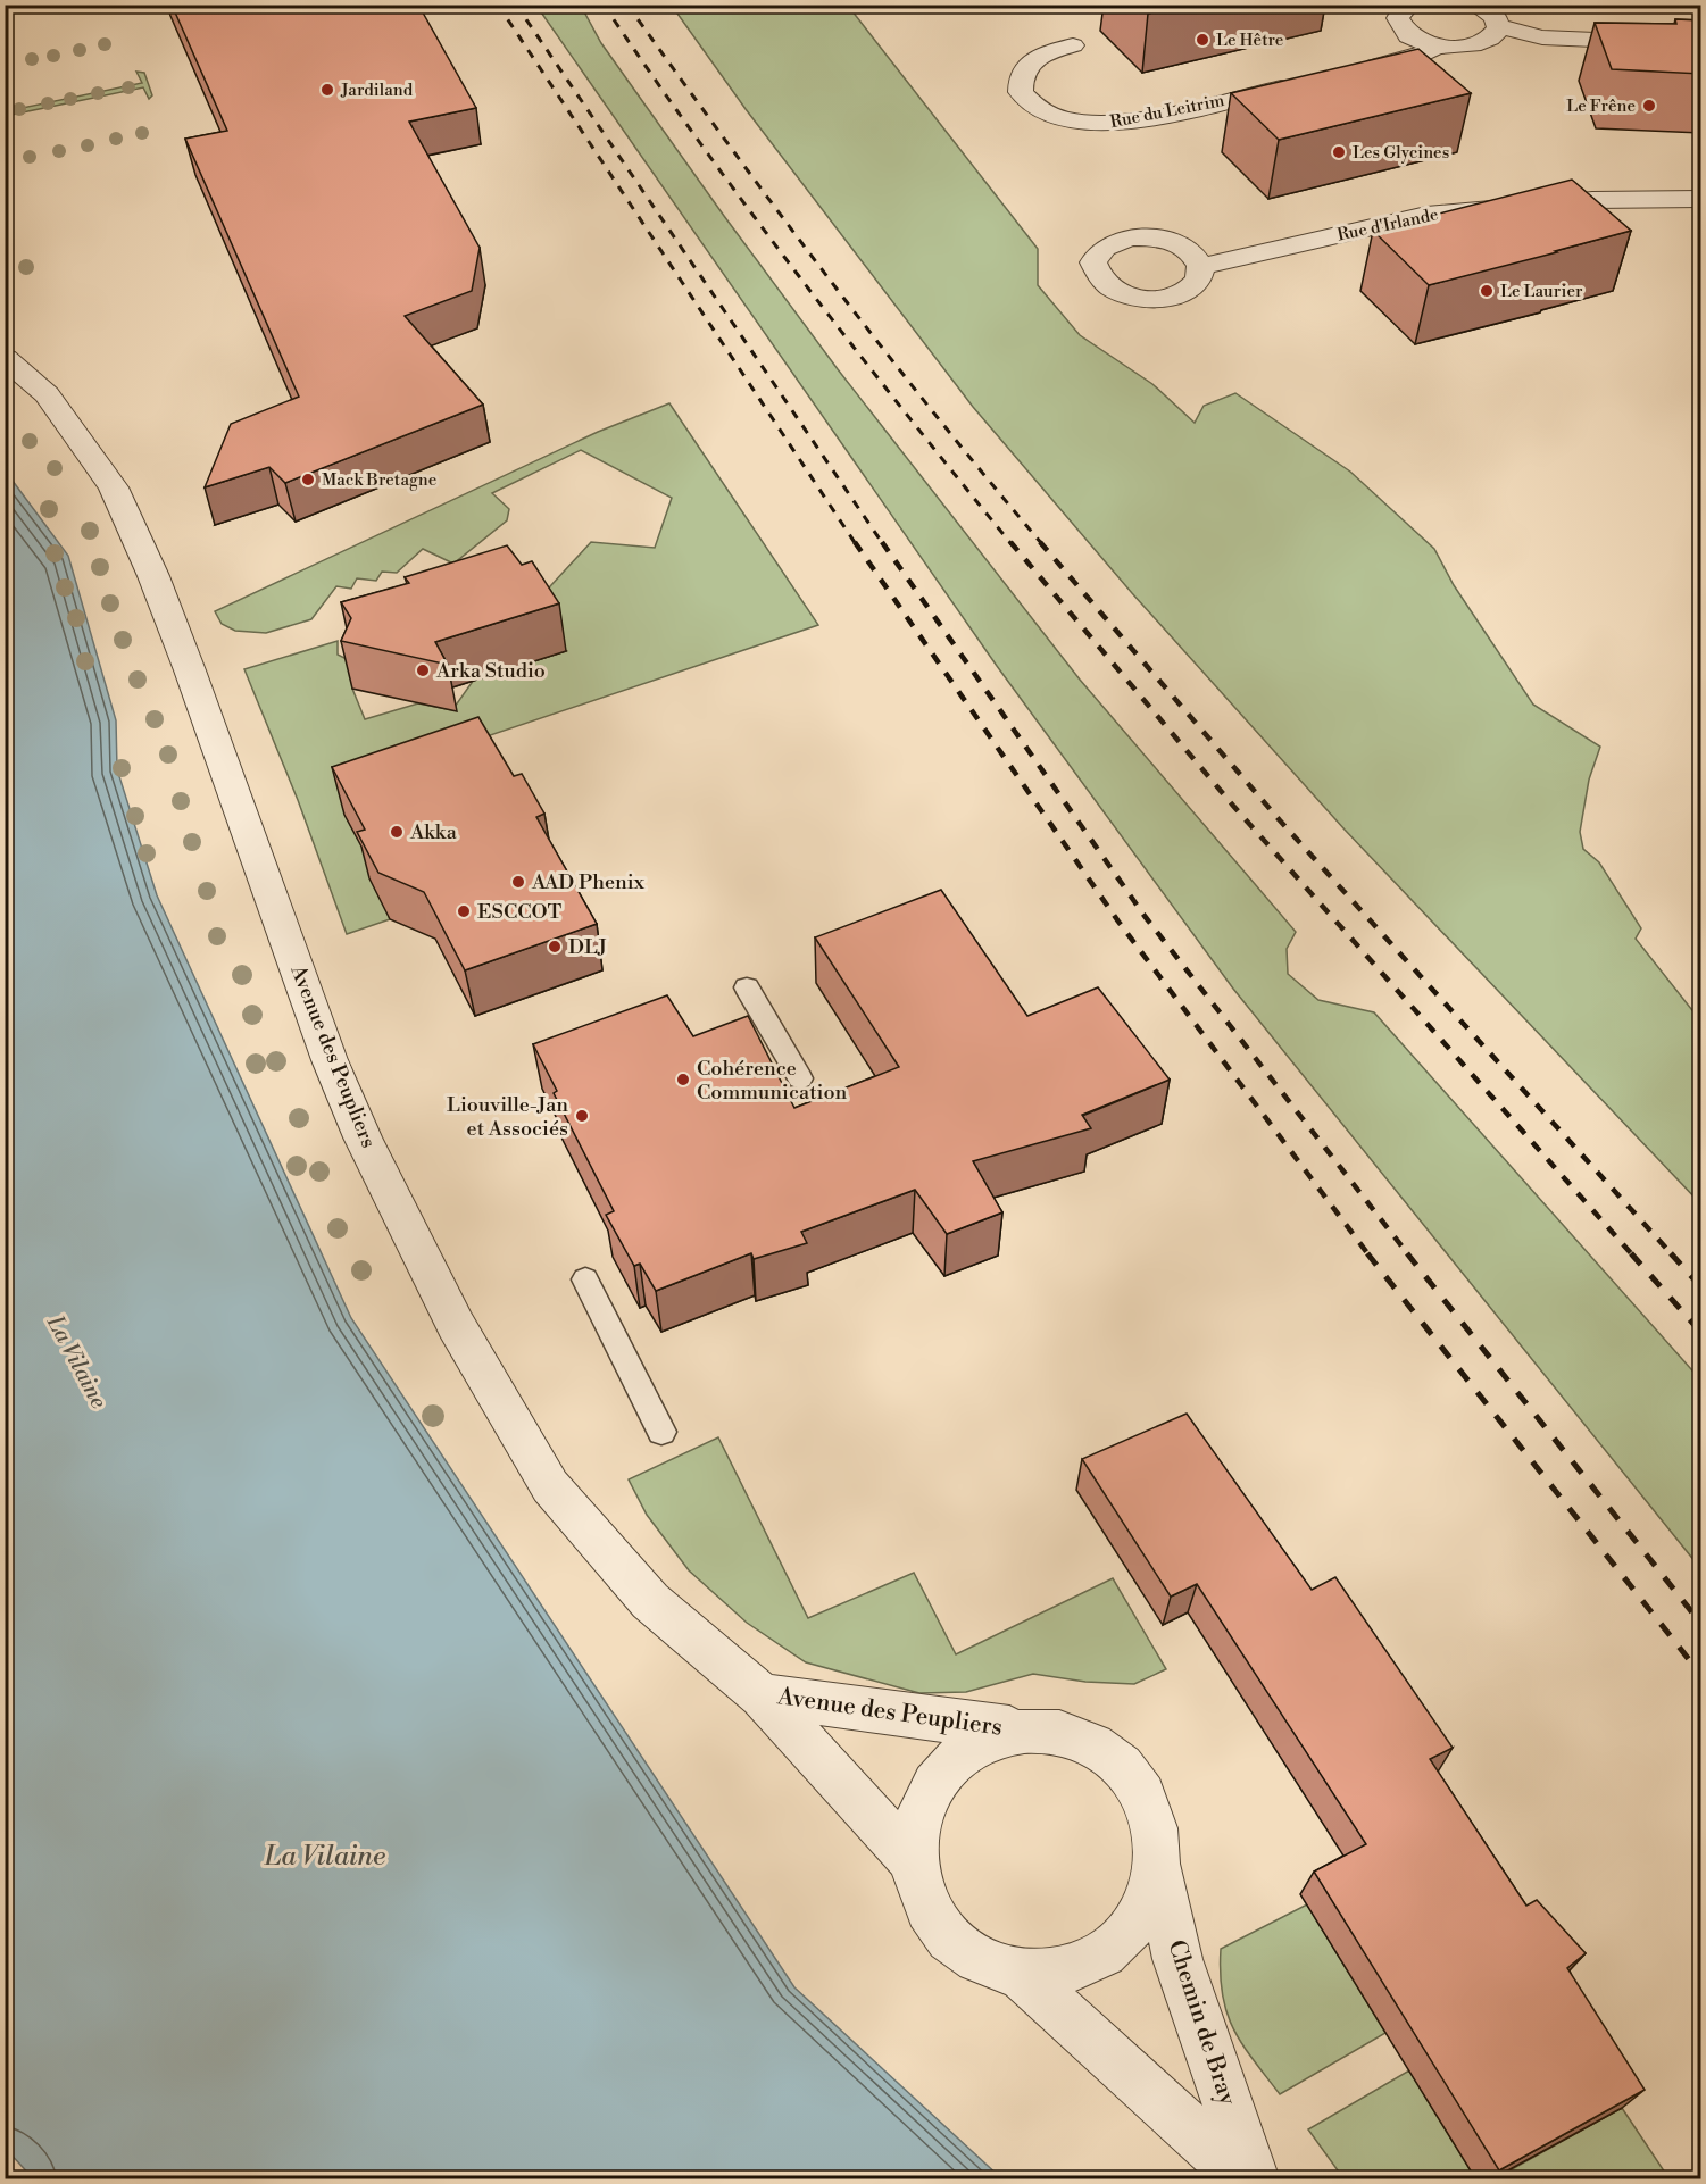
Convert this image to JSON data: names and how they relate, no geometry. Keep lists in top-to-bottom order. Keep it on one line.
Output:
{"streets":{"street":["Rue du Leitrim","Rue d'Irlande","Avenue des Peupliers","Chemin de Bray"]},"crossings":[["Avenue des Peupliers","Chemin de Bray"]],"water":["La Vilaine"],"places":["Le Hêtre","Jardiland","Le Frêne","Les Glycines","Le Laurier","Mack Bretagne","Arka Studio","Akka","AAD Phenix","ESCCOT","DLJ","Cohérence Communication","Liouville-Jan et Associés"]}
